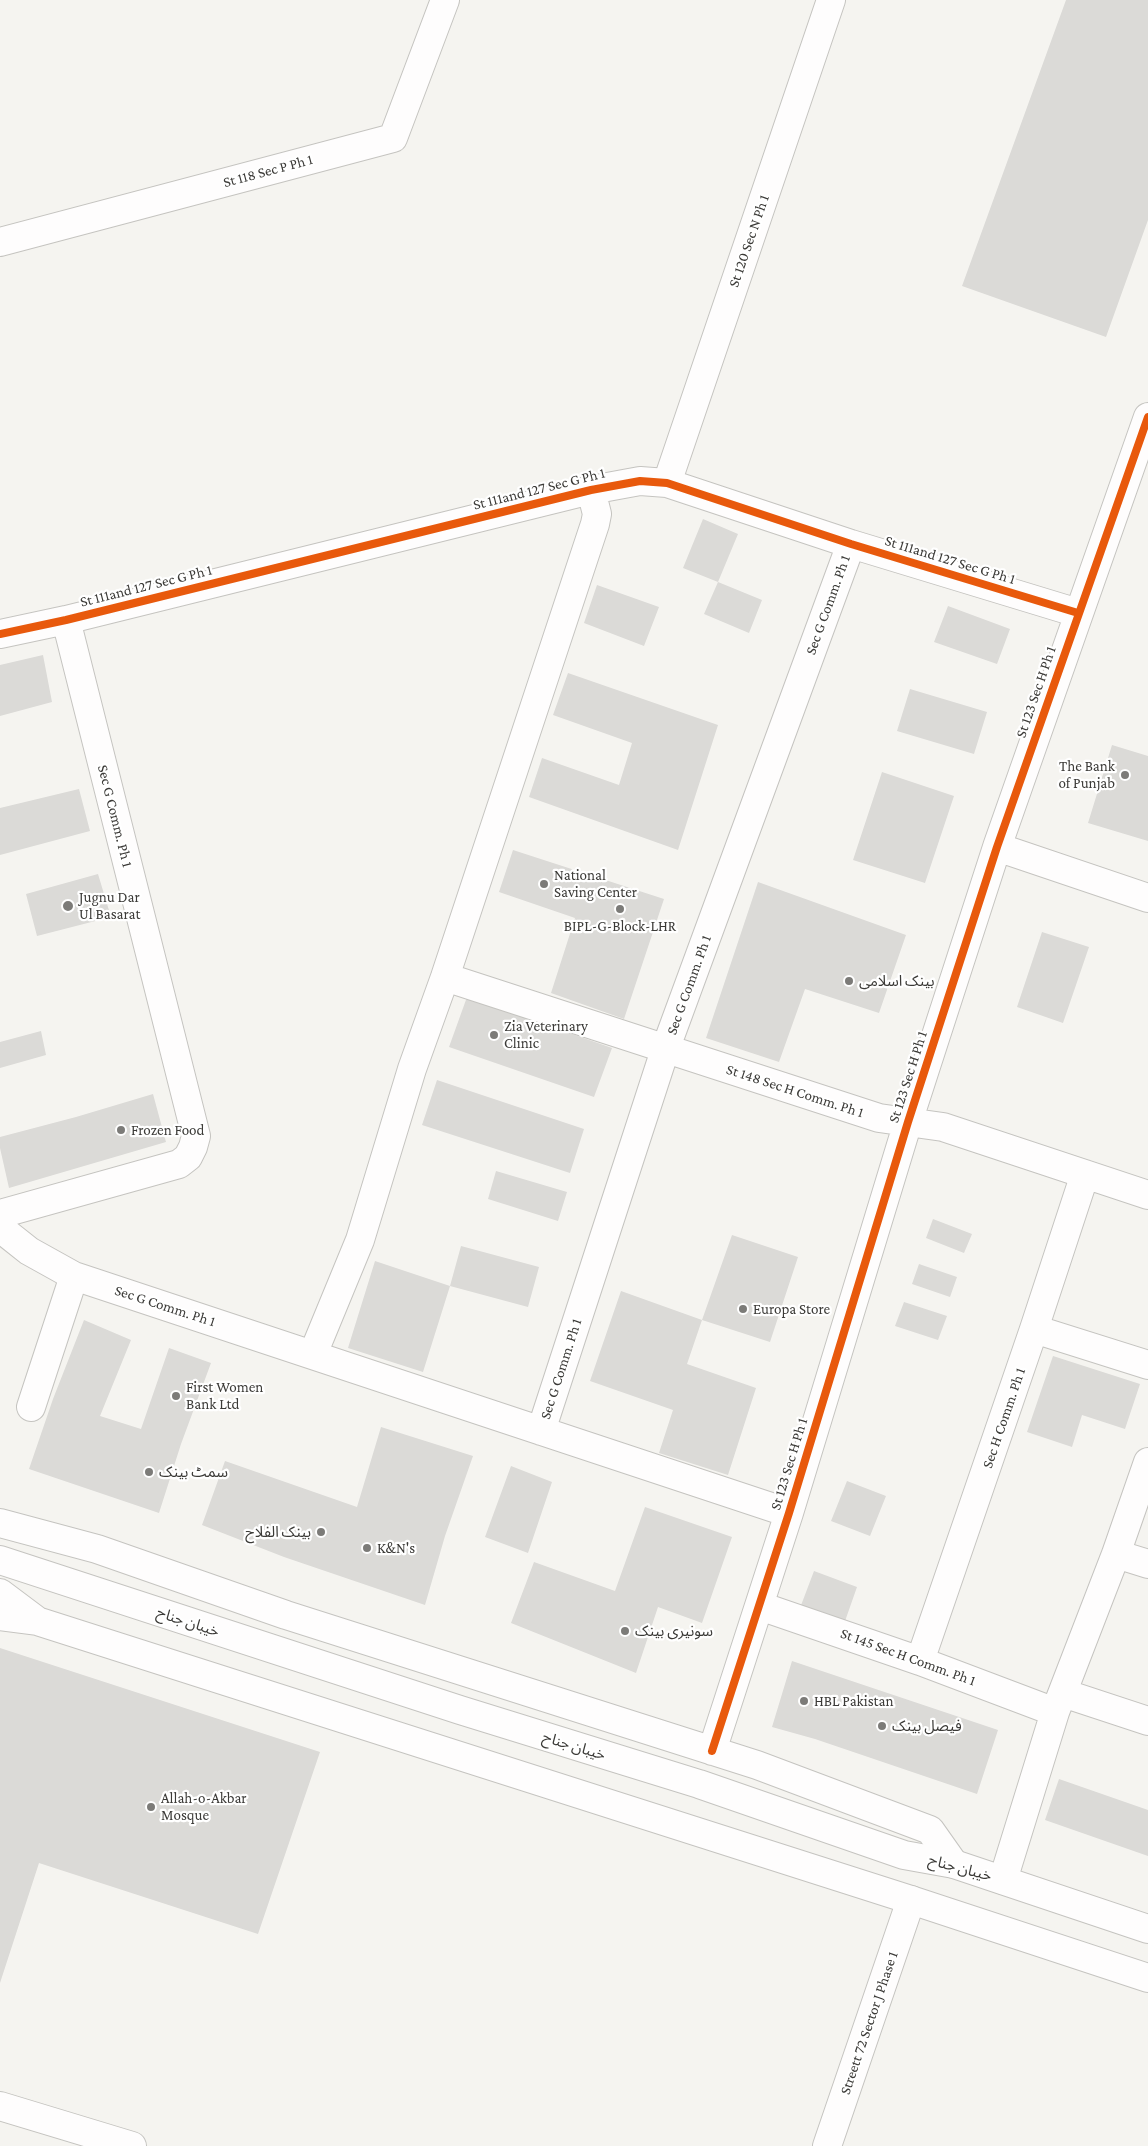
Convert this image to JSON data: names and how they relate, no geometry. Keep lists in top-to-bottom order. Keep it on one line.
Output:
{"streets":{"street":["St 118 Sec P Ph 1","St 120 Sec N Ph 1","St 111and 127 Sec G Ph 1","Sec G Comm. Ph 1","St 123 Sec H Ph 1","St 148 Sec H Comm. Ph 1","Sec H Comm. Ph 1","خیبان جناح","St 145 Sec H Comm. Ph 1","Streett 72 Sector J Phase 1"]},"crossings":[["St 120 Sec N Ph 1","St 111and 127 Sec G Ph 1"],["St 111and 127 Sec G Ph 1","Sec G Comm. Ph 1"],["St 111and 127 Sec G Ph 1","St 123 Sec H Ph 1"],["Sec G Comm. Ph 1","St 123 Sec H Ph 1"],["Sec G Comm. Ph 1","St 148 Sec H Comm. Ph 1"],["St 123 Sec H Ph 1","St 148 Sec H Comm. Ph 1"],["St 123 Sec H Ph 1","St 145 Sec H Comm. Ph 1"],["St 148 Sec H Comm. Ph 1","Sec H Comm. Ph 1"],["Sec H Comm. Ph 1","St 145 Sec H Comm. Ph 1"]],"places":["The Bank of Punjab","National Saving Center","Jugnu Dar Ul Basarat","BIPL-G-Block-LHR","بینک اسلامی","Zia Veterinary Clinic","Frozen Food","Europa Store","First Women Bank Ltd","سمٹ بینک","بینک الفلاح","K&N's","سونیری بینک","HBL Pakistan","فیصل بینک","Allah-o-Akbar Mosque"]}
